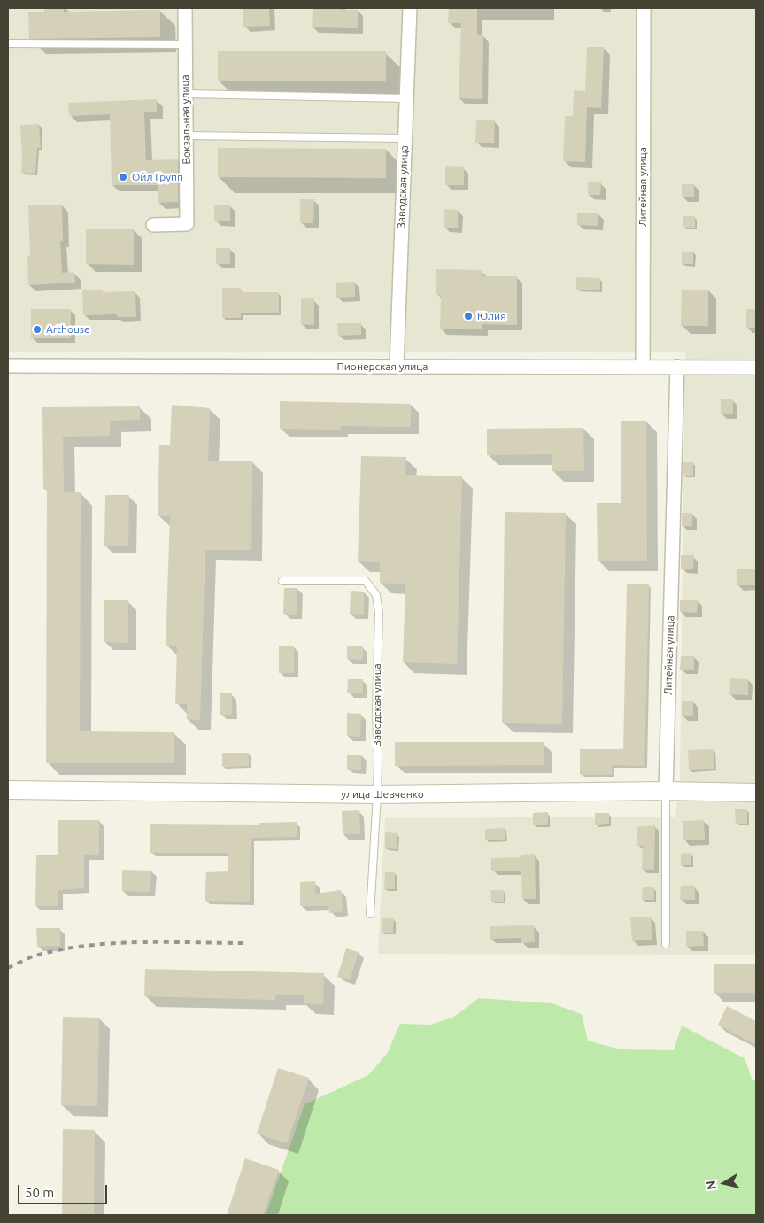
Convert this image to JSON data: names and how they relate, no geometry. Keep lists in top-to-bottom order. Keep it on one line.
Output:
{"streets":{"street":["Вокзальная улица","Заводская улица","Литейная улица","Пионерская улица","улица Шевченко"]},"crossings":[["Заводская улица","Пионерская улица"],["Заводская улица","улица Шевченко"],["Литейная улица","Пионерская улица"],["Литейная улица","улица Шевченко"]],"places":["Ойл Групп","Юлия","Arthouse"],"scale_bar":"50 m","north":"left"}
